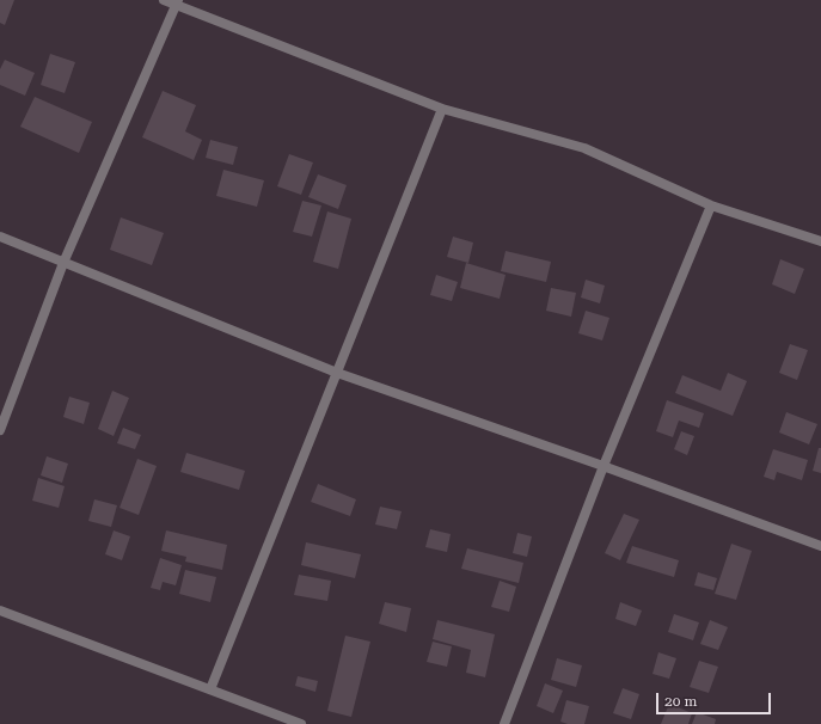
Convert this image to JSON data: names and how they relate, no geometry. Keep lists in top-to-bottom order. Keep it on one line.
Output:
{"scale_bar":"20 m"}
